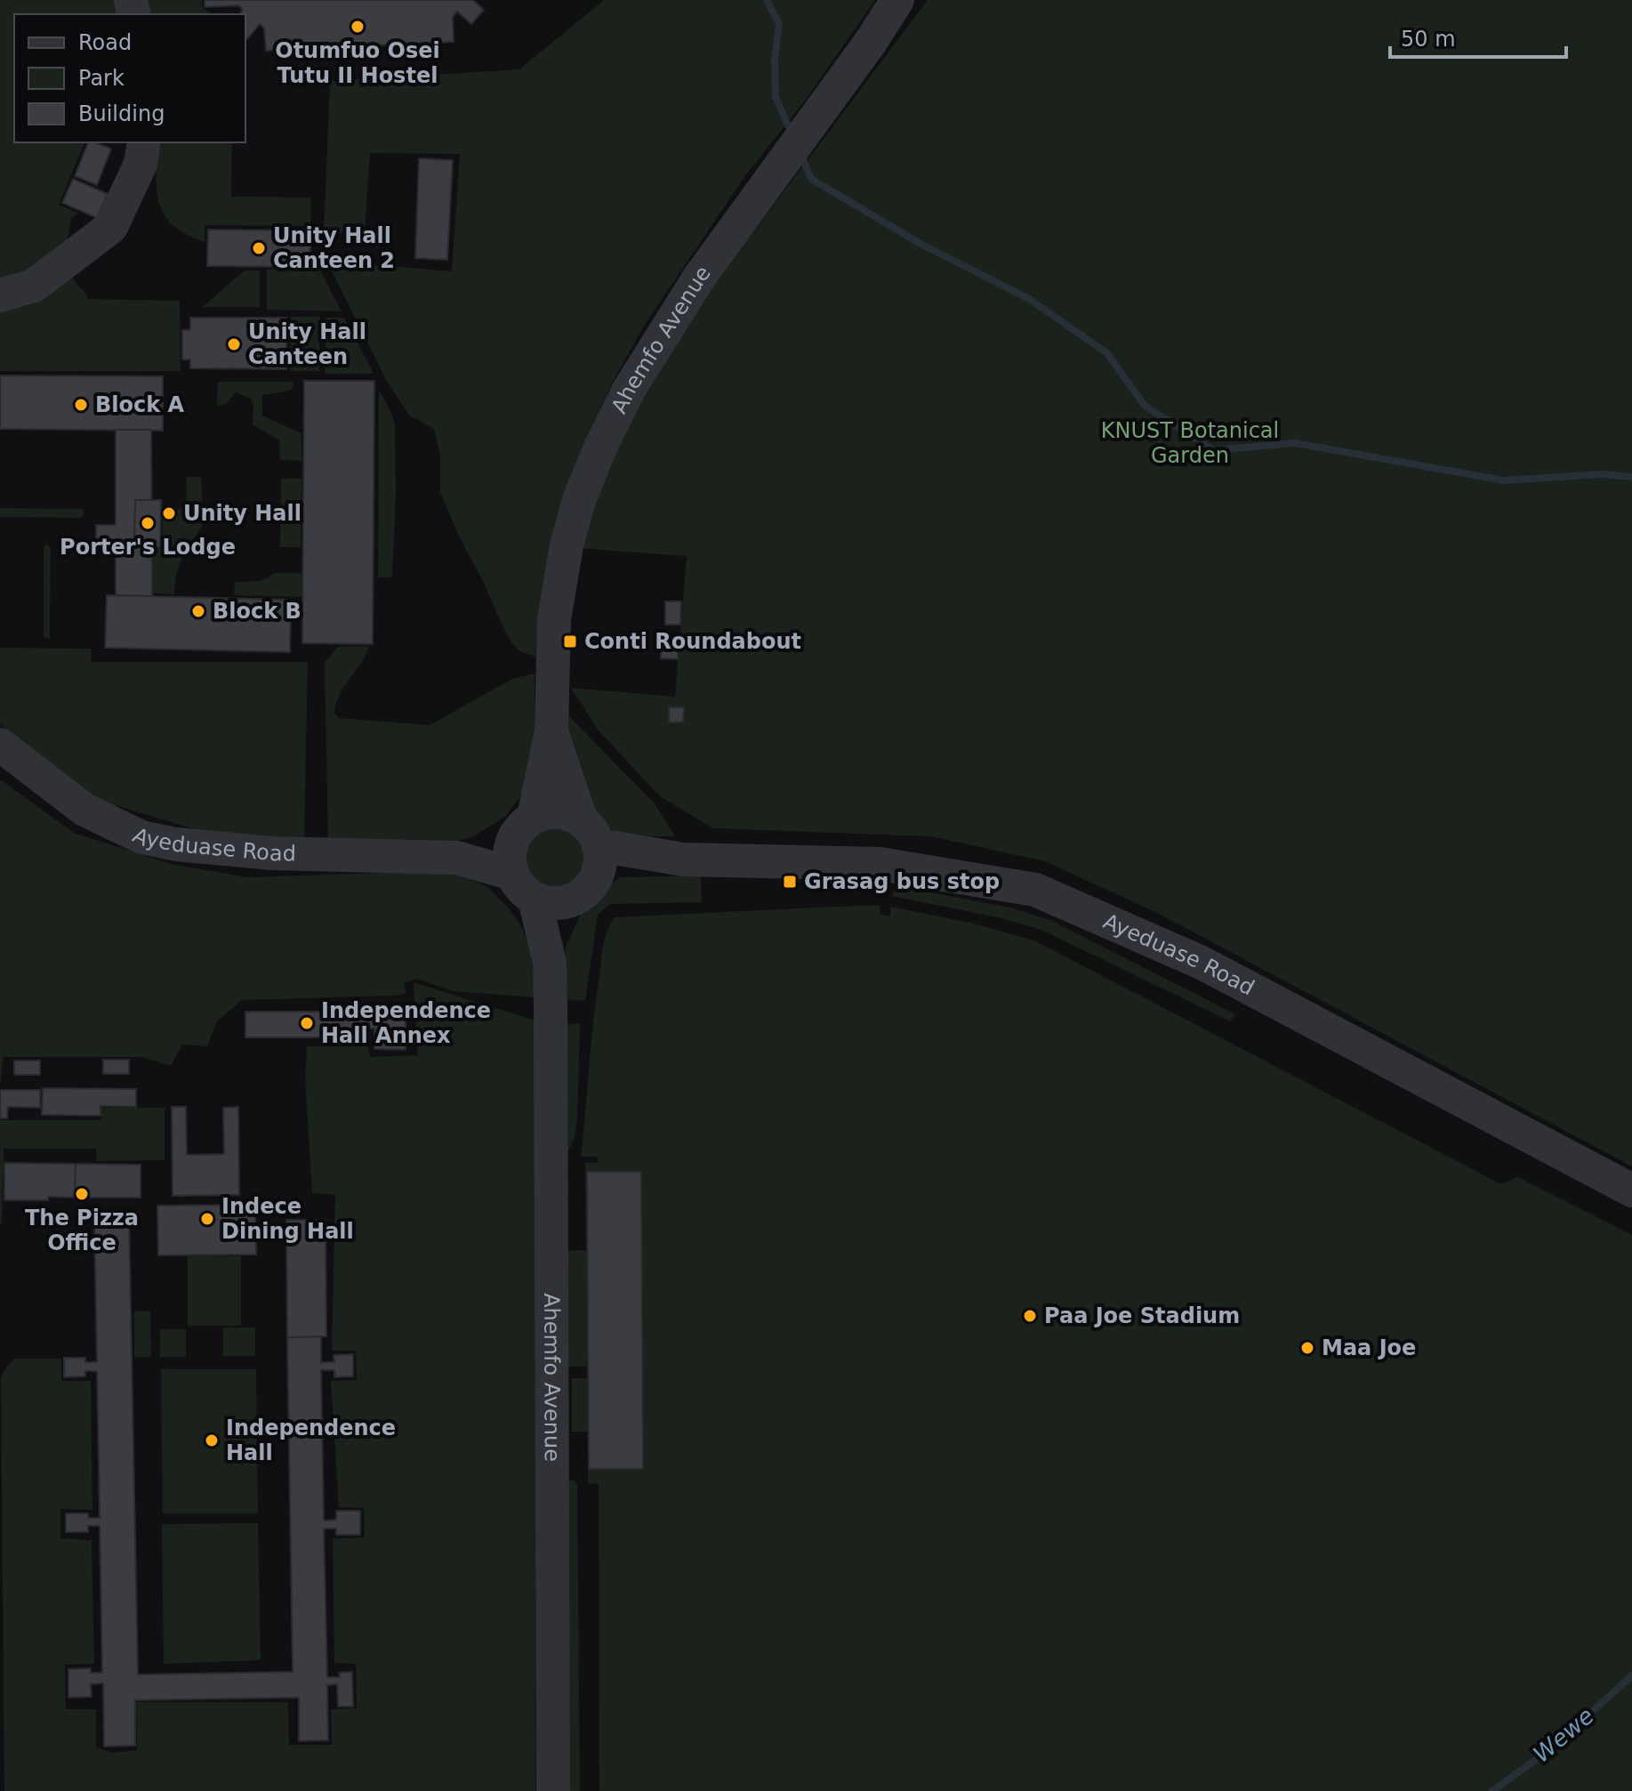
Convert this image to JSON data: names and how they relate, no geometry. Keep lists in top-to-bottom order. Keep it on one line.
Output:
{"streets":{"street":["Ahemfo Avenue","Ayeduase Road"]},"crossings":[["Ahemfo Avenue","Ayeduase Road"]],"water":["Wewe"],"parks":["KNUST Botanical Garden"],"places":{"other":["Otumfuo Osei Tutu II Hostel","Unity Hall Canteen 2","Unity Hall Canteen","Block A","Unity Hall","Porter's Lodge","Block B","Independence Hall Annex","The Pizza Office","Indece Dining Hall","Paa Joe Stadium","Maa Joe","Independence Hall"],"transit":["Conti Roundabout","Grasag bus stop"]},"legend":["Road","Park","Building"],"scale_bar":"50 m"}
